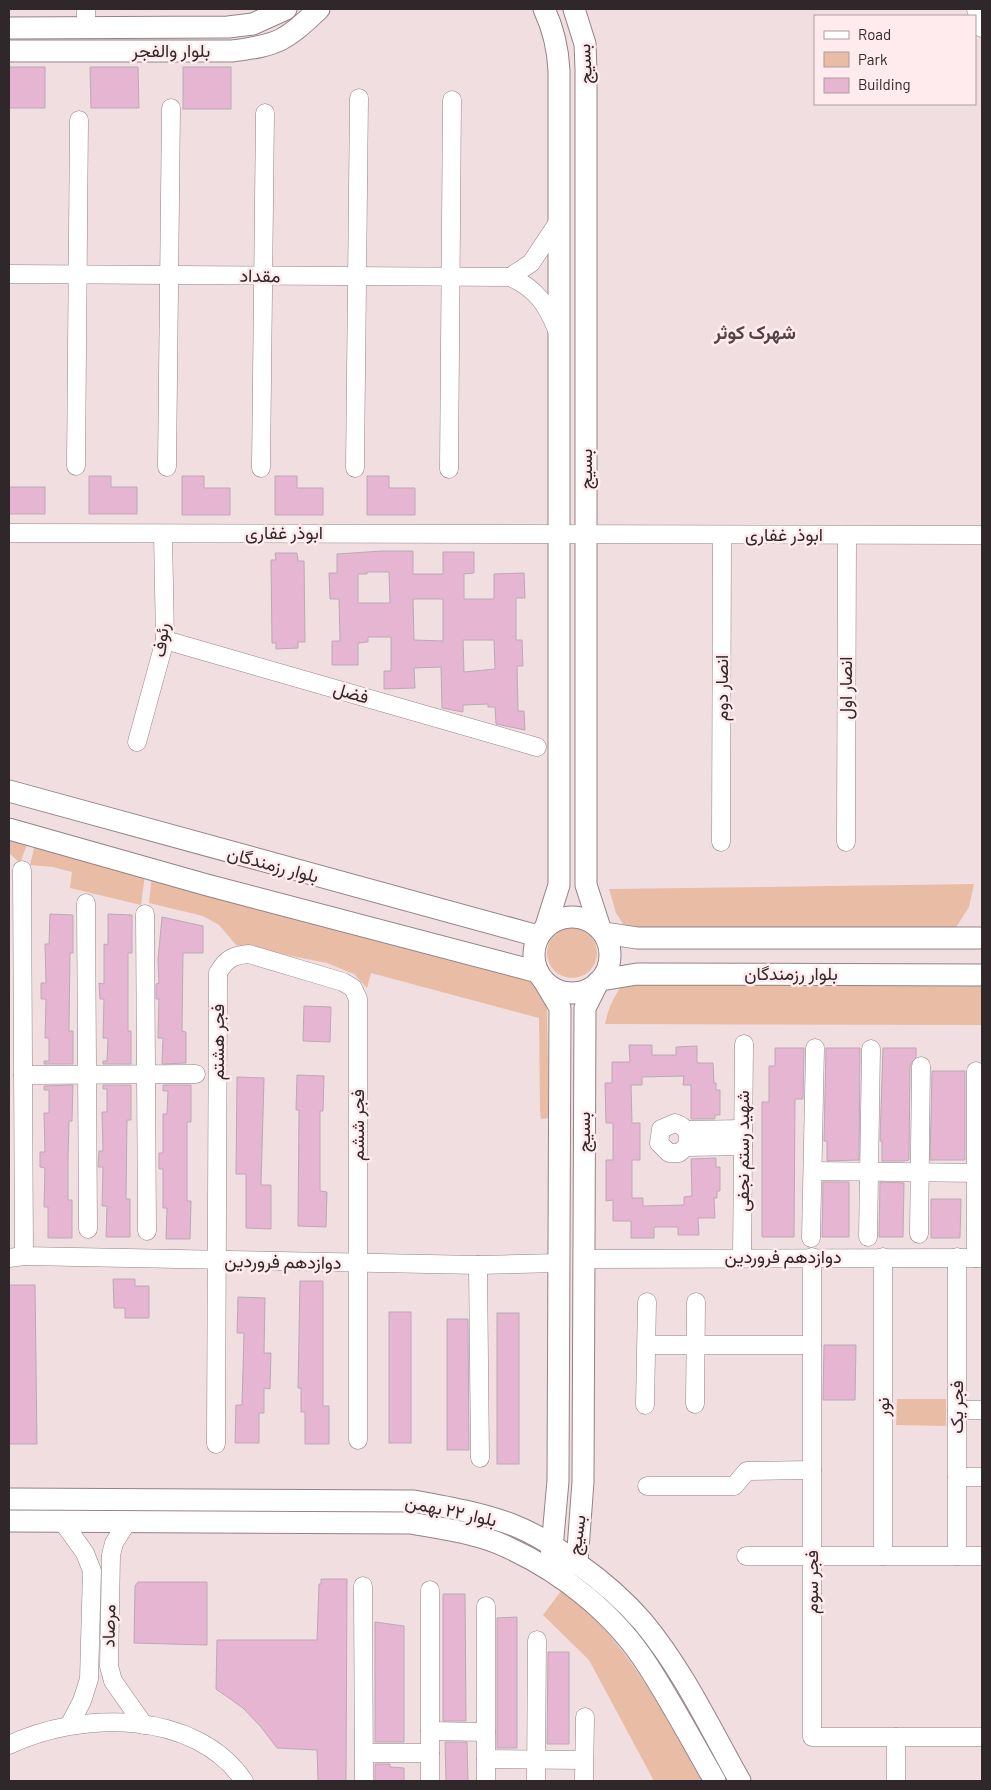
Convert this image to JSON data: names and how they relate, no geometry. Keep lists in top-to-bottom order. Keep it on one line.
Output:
{"streets":{"main road":["بلوار والفجر","بسیج","بلوار رزمندگان","بلوار ۲۲ بهمن"],"street":["مقداد","ابوذر غفاری","رئوف","انصار دوم","انصار اول","فضل","فجر هشتم","فجر ششم","شهید رستم نجفی","دوازدهم فروردین","نور","فجر یک","فجر سوم","مرصاد"]},"crossings":[["بسیج","ابوذر غفاری"],["بسیج","بلوار رزمندگان"],["بسیج","دوازدهم فروردین"],["بسیج","بلوار ۲۲ بهمن"],["ابوذر غفاری","رئوف"],["ابوذر غفاری","انصار دوم"],["ابوذر غفاری","انصار اول"],["رئوف","فضل"],["فجر هشتم","فجر ششم"],["فجر هشتم","دوازدهم فروردین"],["فجر ششم","دوازدهم فروردین"],["شهید رستم نجفی","دوازدهم فروردین"],["دوازدهم فروردین","نور"],["دوازدهم فروردین","فجر یک"],["دوازدهم فروردین","فجر سوم"],["بلوار ۲۲ بهمن","مرصاد"]],"districts":["شهرک کوثر"],"legend":["Road","Park","Building"]}
